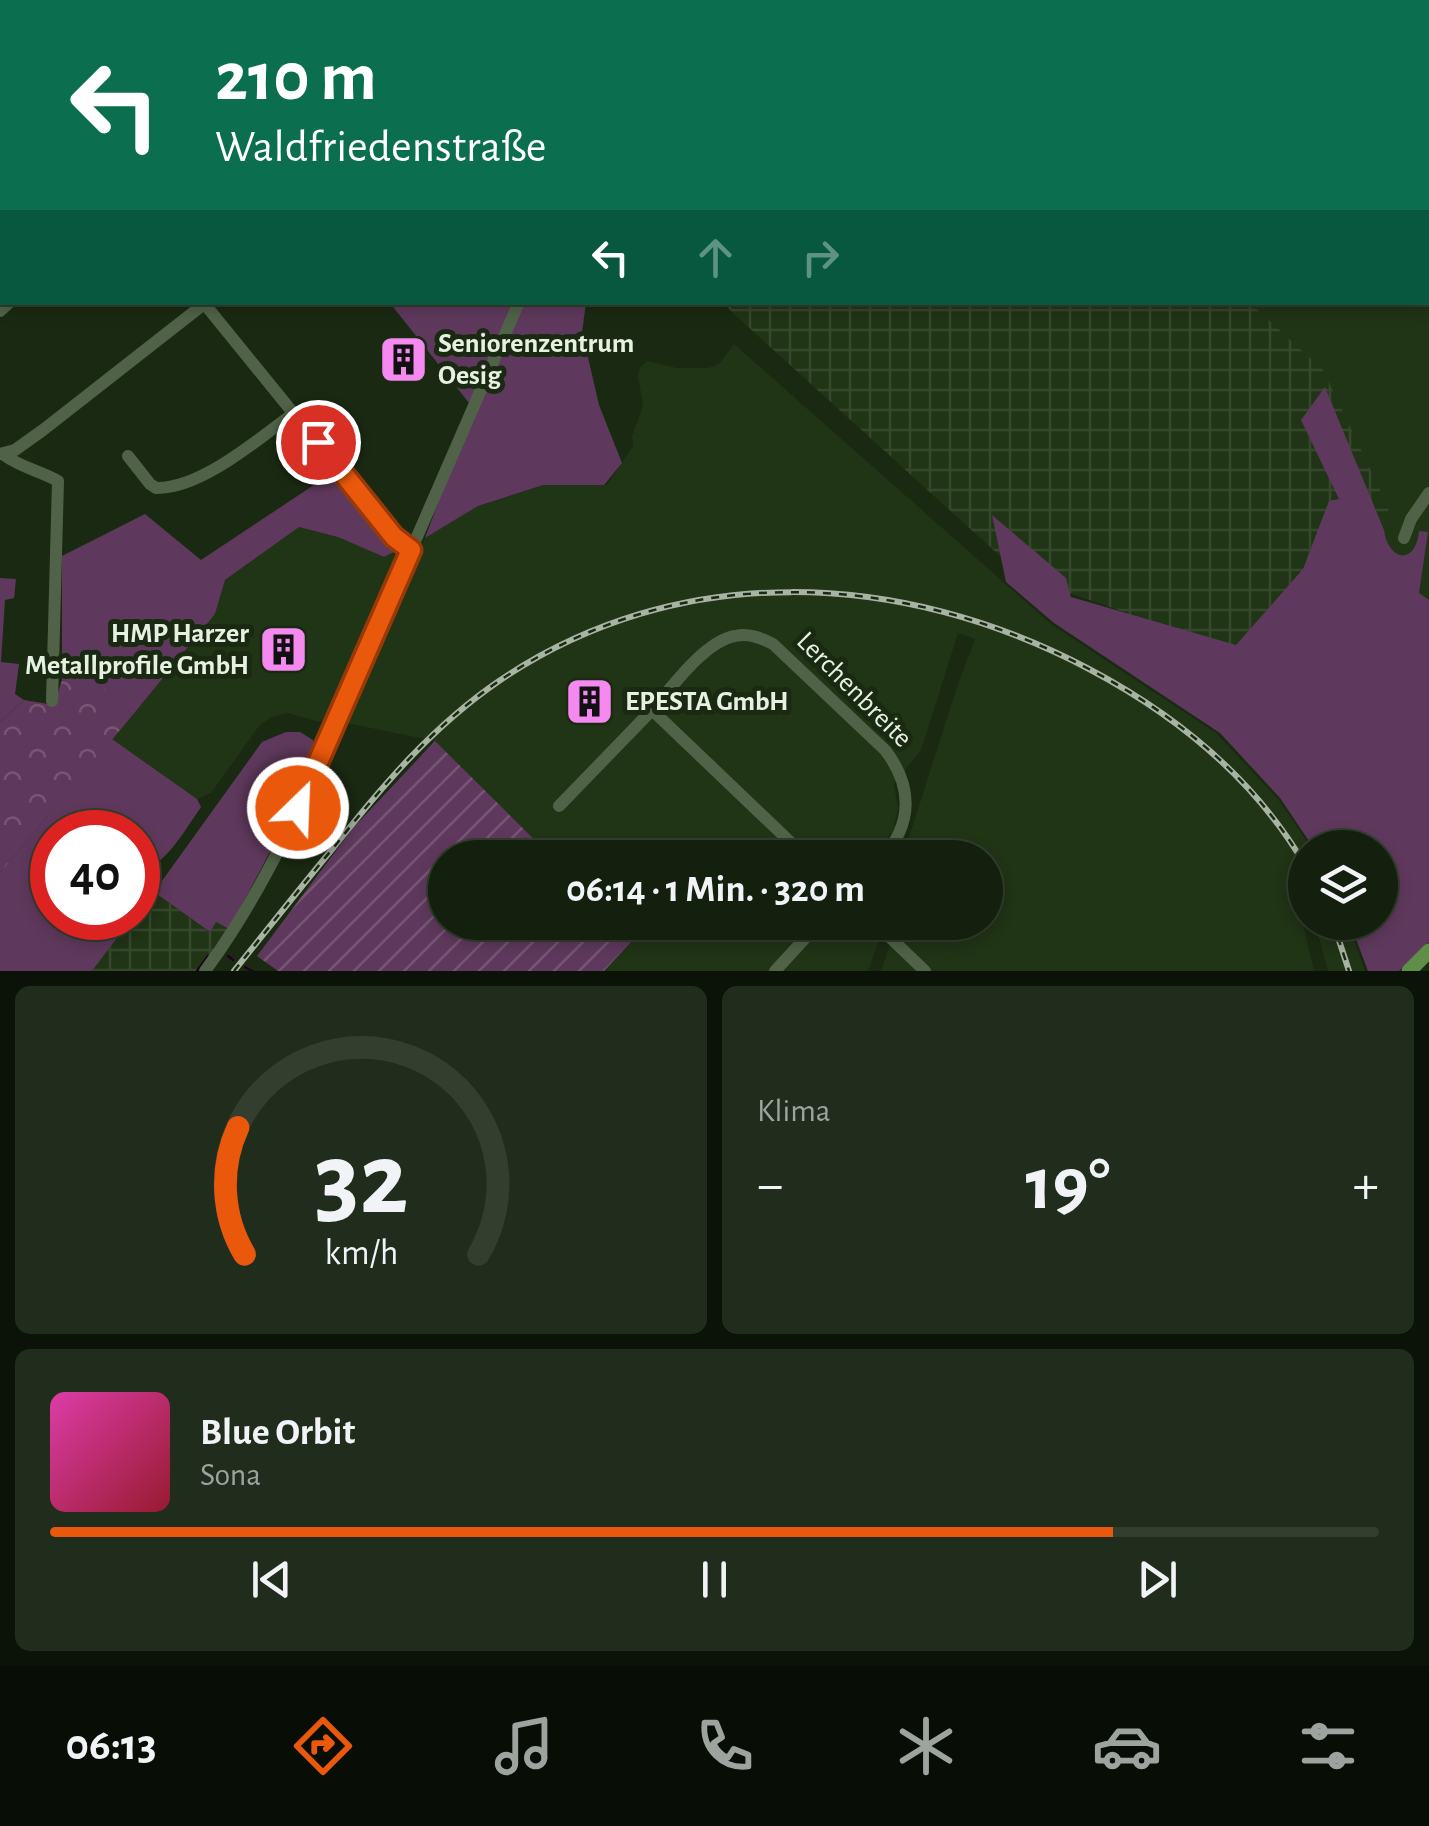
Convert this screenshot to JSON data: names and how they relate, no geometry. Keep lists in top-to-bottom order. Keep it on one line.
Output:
{"streets":{"street":["Lerchenbreite"]},"places":{"building":["Seniorenzentrum Oesig","HMP Harzer Metallprofile GmbH","EPESTA GmbH"]},"page":{"turn":["210 m","Waldfriedenstraße"],"limit":"40","trip":"06:14 · 1 Min. · 320 m","tile":"Klima","heat":["−","19°","+"],"song":["Blue Orbit","Sona"],"tabs":"06:13","gauge":["32","km/h"]}}
